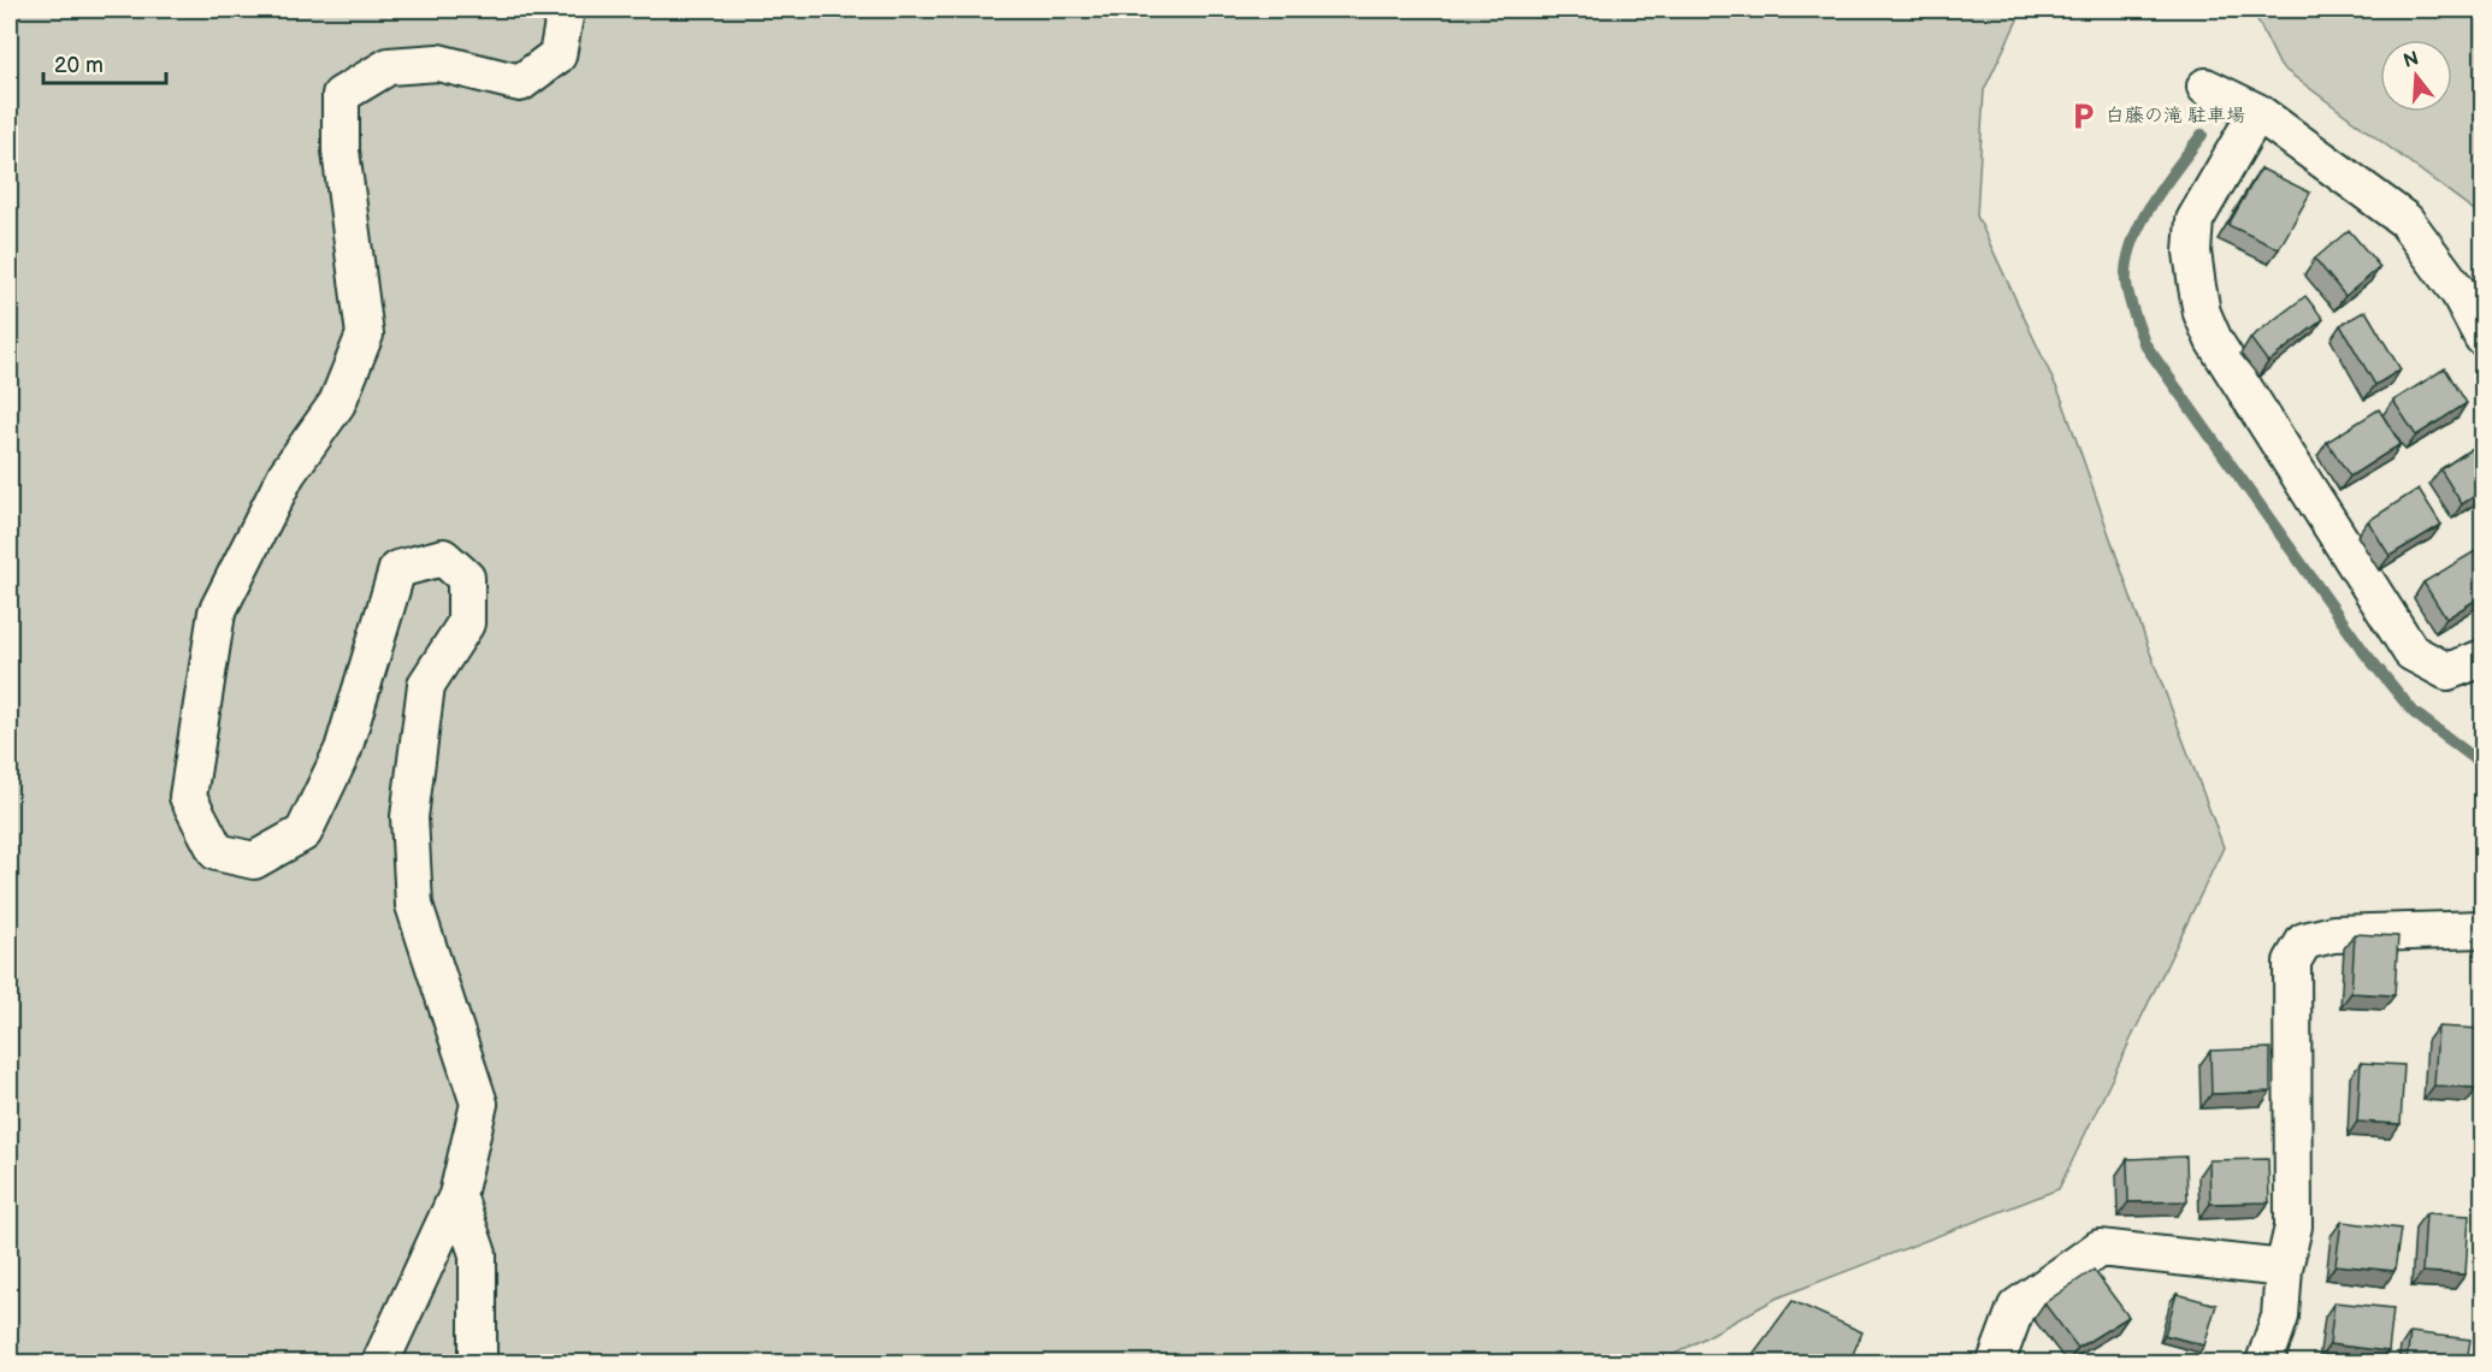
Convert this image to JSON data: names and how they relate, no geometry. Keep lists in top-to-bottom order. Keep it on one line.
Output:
{"places":{"parking":["白藤の滝 駐車場"]},"scale_bar":"20 m","north":"top"}
